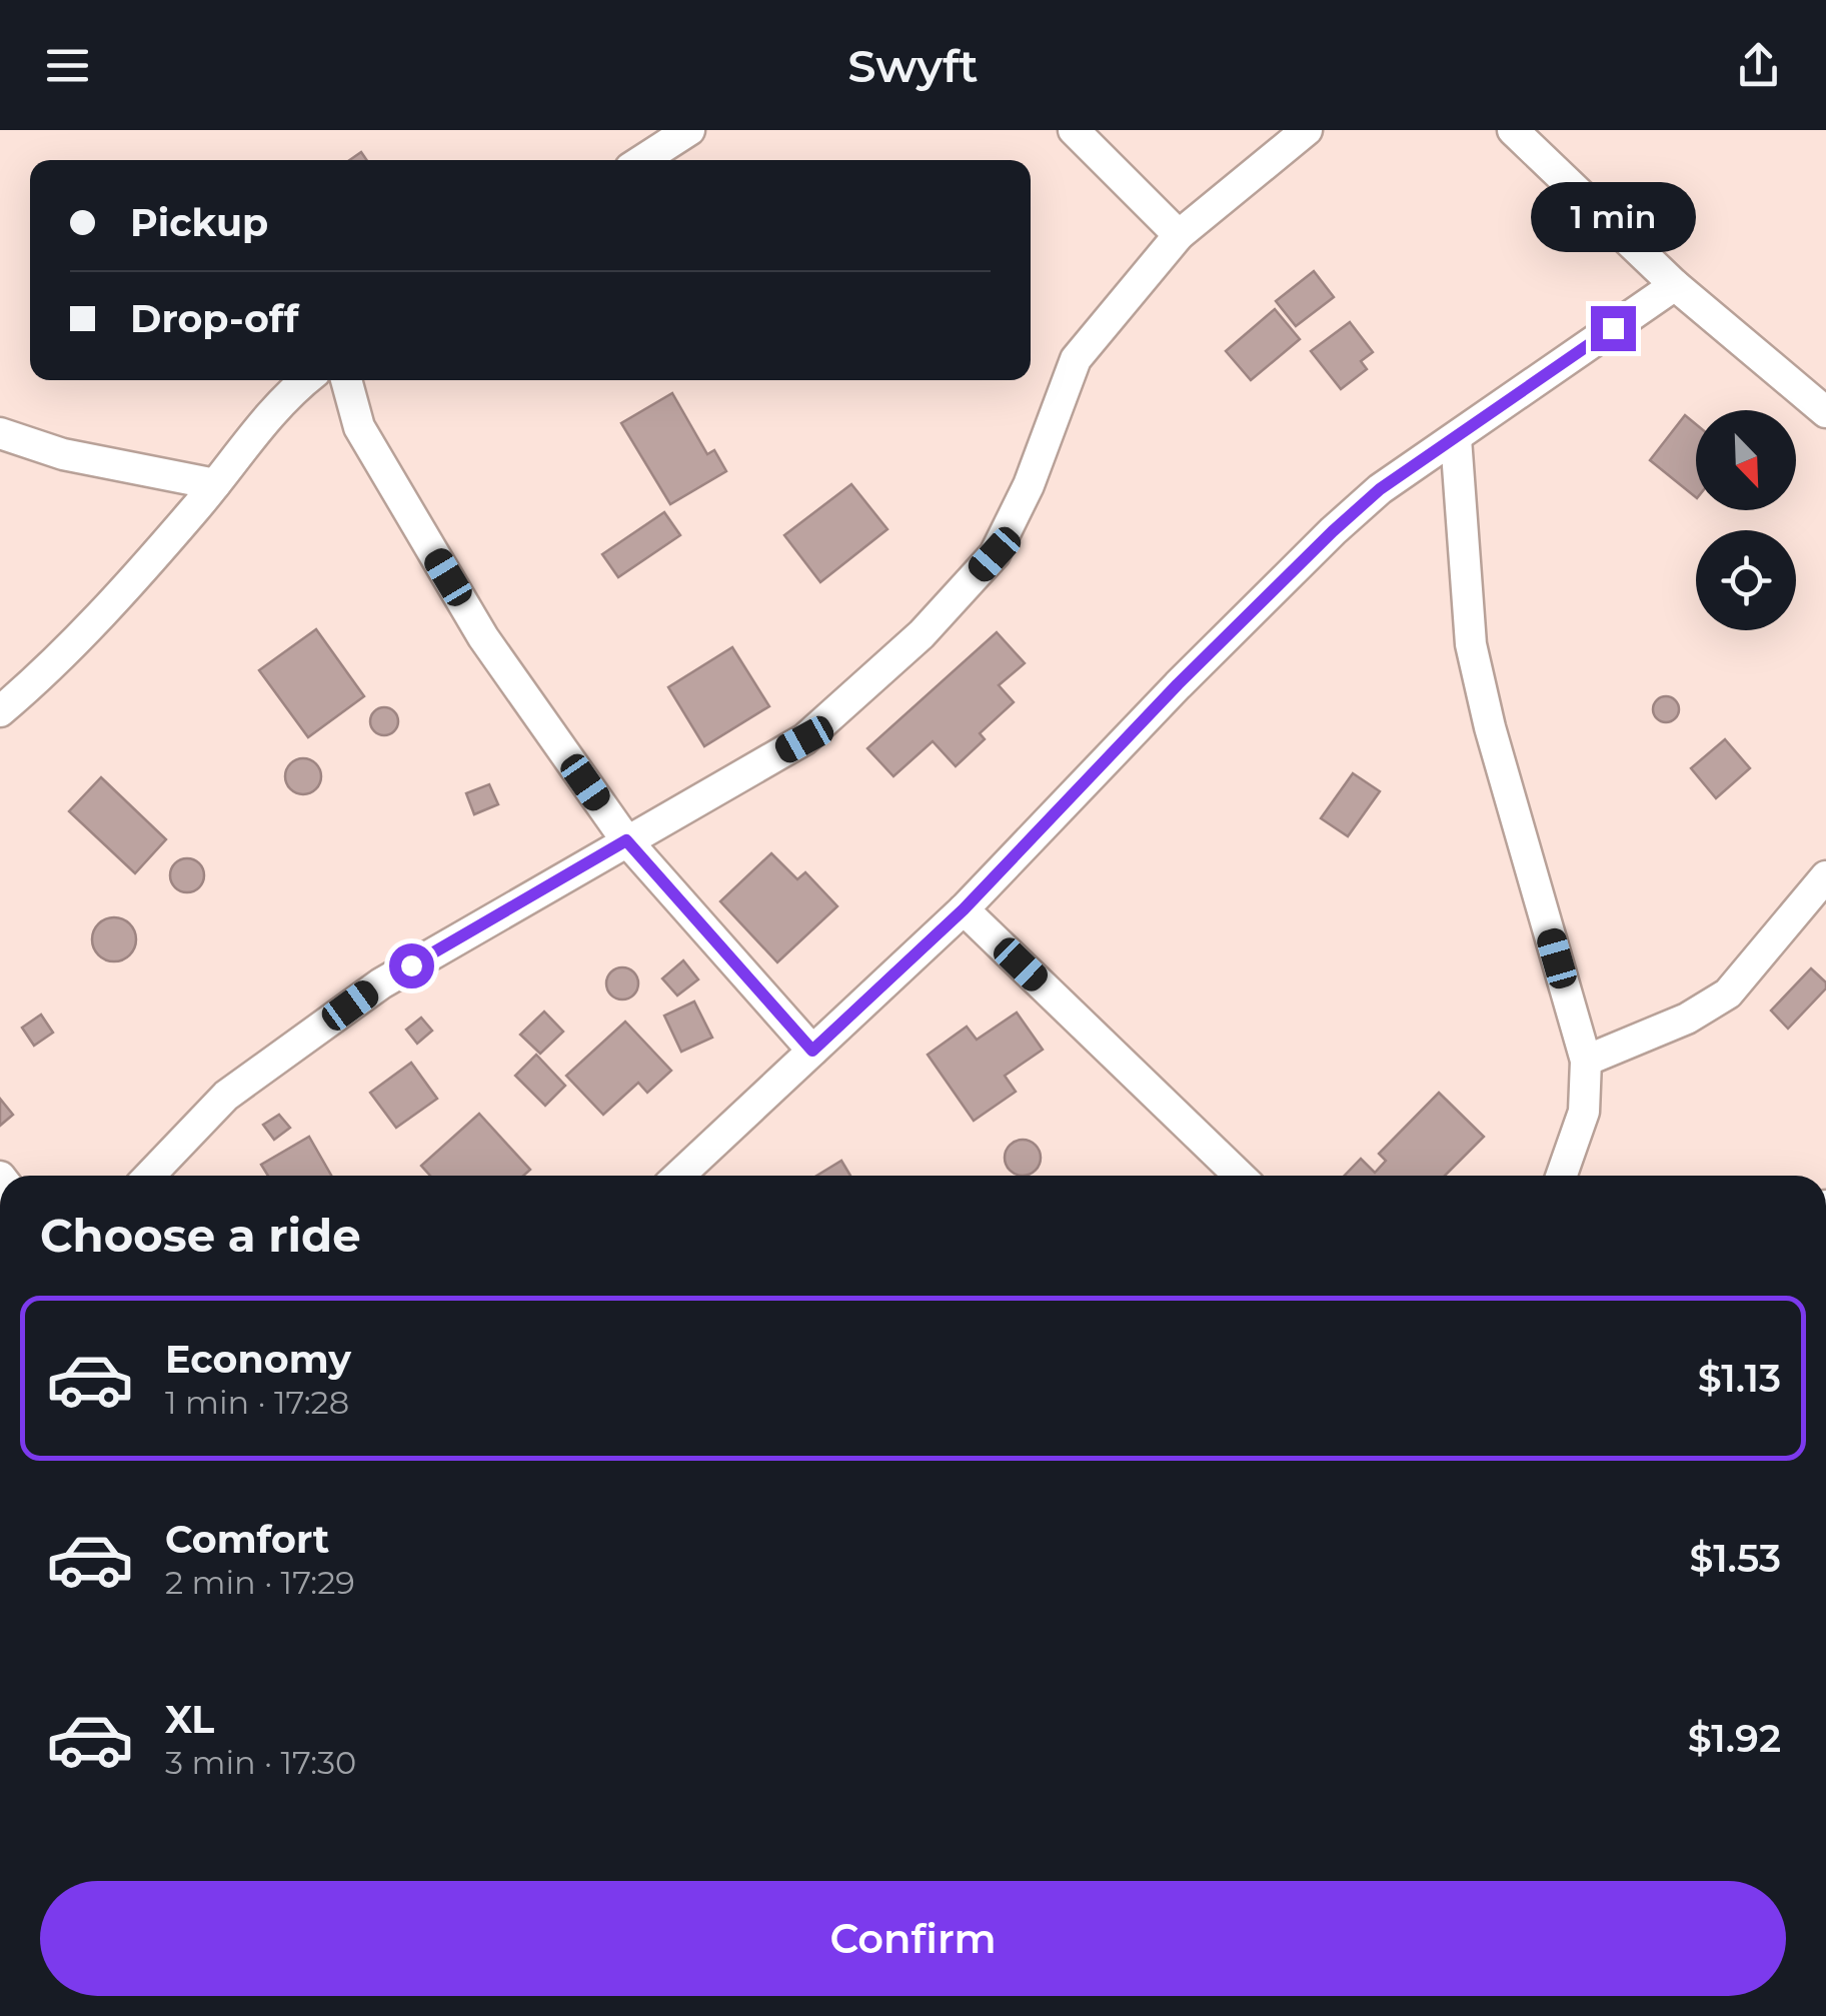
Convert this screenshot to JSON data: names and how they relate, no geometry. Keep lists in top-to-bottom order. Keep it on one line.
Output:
{"north":"bottom right","page":{"header":"Swyft","banner":["Pickup","Drop-off"],"bubble":"1 min","heading":"Choose a ride","list":[{"name":"Economy","note":"1 min · 17:28","value":"$1.13"},{"name":"Comfort","note":"2 min · 17:29","value":"$1.53"},{"name":"XL","note":"3 min · 17:30","value":"$1.92"}],"buttons":"Confirm"}}
